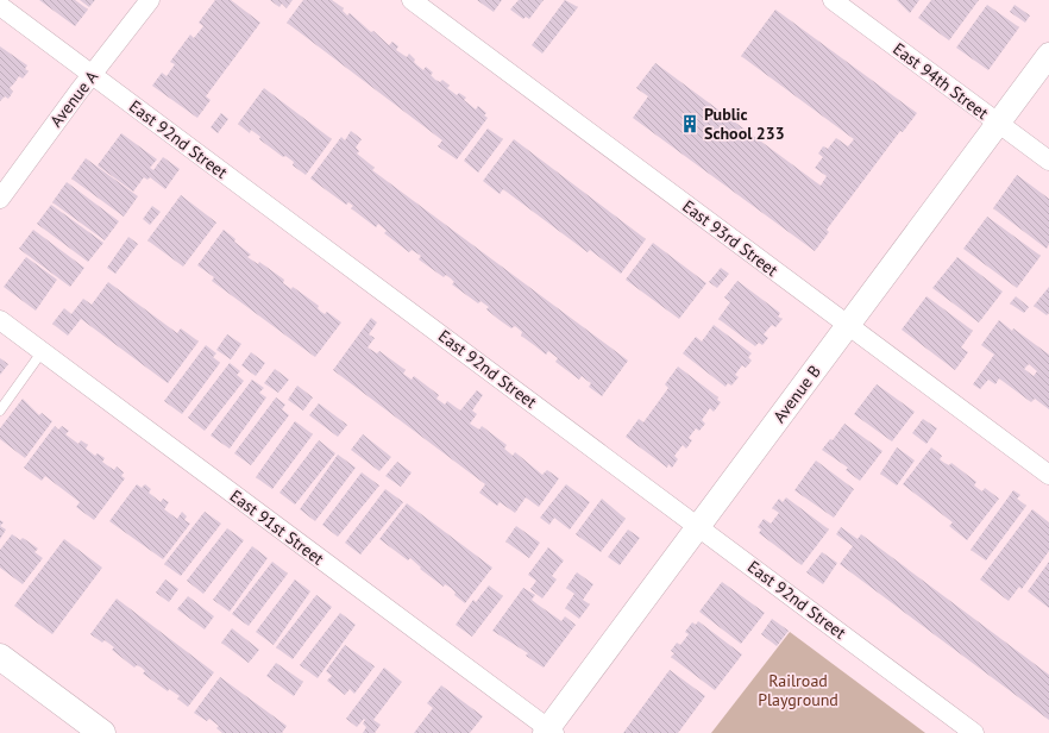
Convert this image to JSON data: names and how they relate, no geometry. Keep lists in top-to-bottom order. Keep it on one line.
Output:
{"streets":{"street":["East 94th Street","Avenue A","East 92nd Street","East 93rd Street","Avenue B","East 91st Street"]},"crossings":[["East 94th Street","Avenue B"],["Avenue A","East 92nd Street"],["East 92nd Street","Avenue B"],["East 93rd Street","Avenue B"],["Avenue B","East 91st Street"]],"parks":["Railroad Playground"],"places":{"building":["Public School 233"]}}
